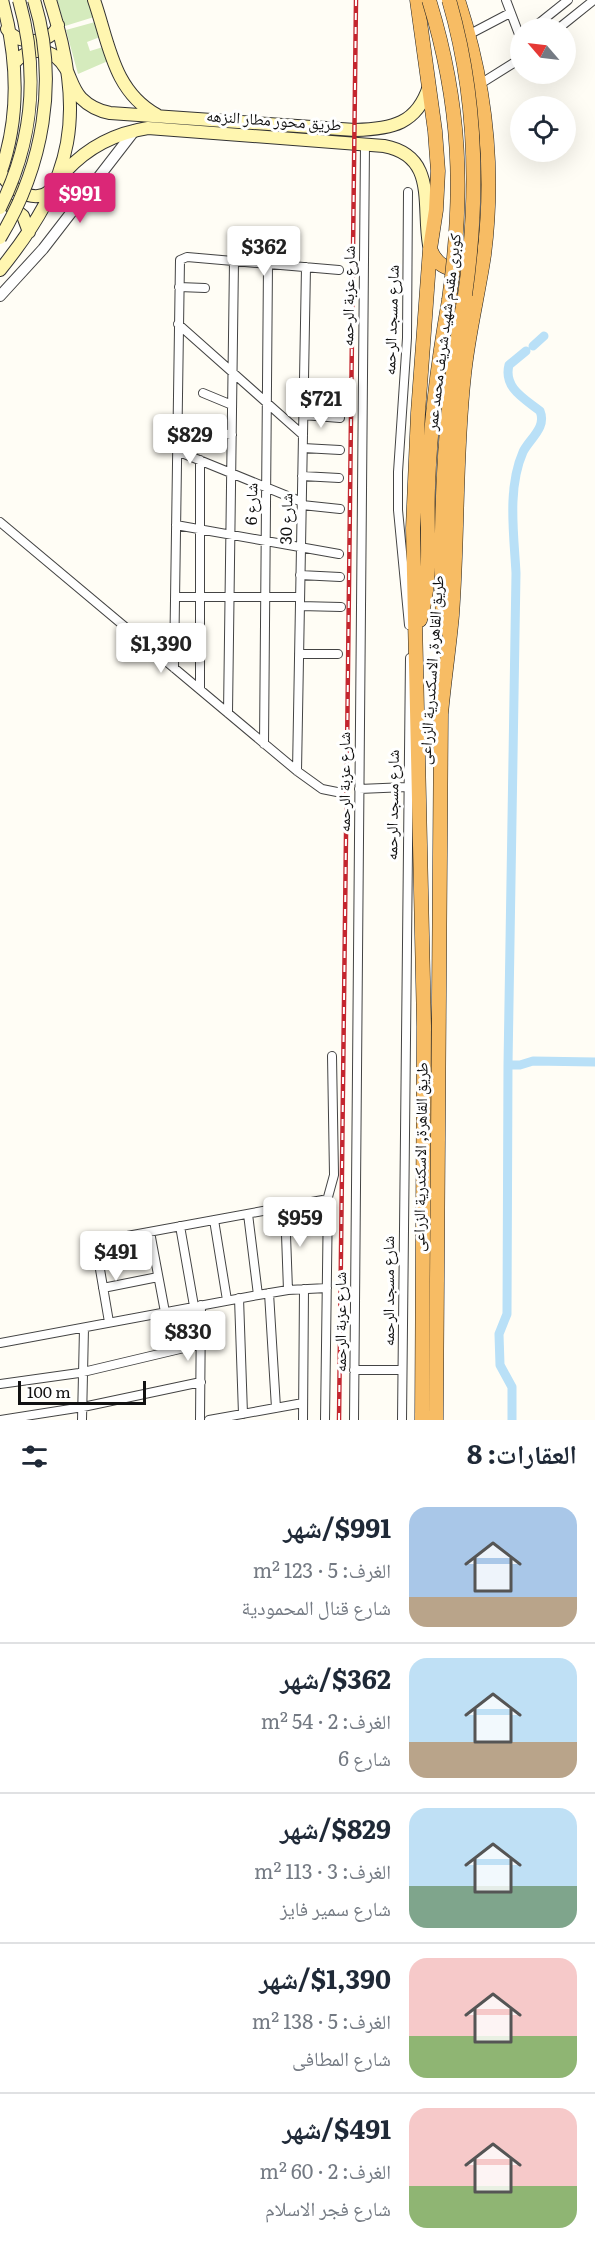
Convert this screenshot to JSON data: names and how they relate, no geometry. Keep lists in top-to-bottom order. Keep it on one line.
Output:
{"streets":{"highway":["كوبرى مقدم شهيد شريف محمد عمر","طريق القاهرة, الاسكندرية الزراعى"],"main road":["طريق محور مطار النزهه"],"street":["شارع عزبة الرحمه","شارع مسجد الرحمه","شارع 6","شارع 30"]},"crossings":[["طريق محور مطار النزهه","شارع عزبة الرحمه"],["طريق محور مطار النزهه","طريق القاهرة, الاسكندرية الزراعى"],["كوبرى مقدم شهيد شريف محمد عمر","طريق القاهرة, الاسكندرية الزراعى"]],"scale_bar":"100 m","north":"top left","page":{"price":["$991","$362","$721","$829","$1,390","$959","$491","$830"],"scale":"100 m","heading":"العقارات: 8","list":[{"name":"$991/شهر","note":"الغرف: 5 · 123 m² · شارع قنال المحمودية"},{"name":"$362/شهر","note":"الغرف: 2 · 54 m² · شارع 6"},{"name":"$829/شهر","note":"الغرف: 3 · 113 m² · شارع سمير فايز"},{"name":"$1,390/شهر","note":"الغرف: 5 · 138 m² · شارع المطافى"},{"name":"$491/شهر","note":"الغرف: 2 · 60 m² · شارع فجر الاسلام"}]}}
